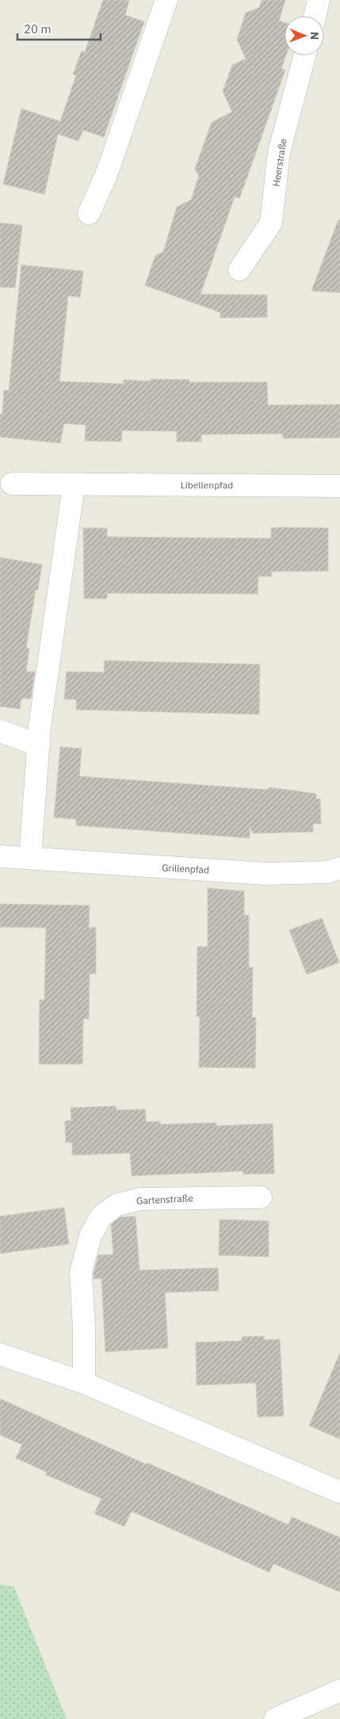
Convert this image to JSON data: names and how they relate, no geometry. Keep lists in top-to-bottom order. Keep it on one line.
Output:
{"streets":{"street":["Heerstraße","Libellenpfad","Grillenpfad","Gartenstraße"]},"scale_bar":"20 m","north":"right"}
